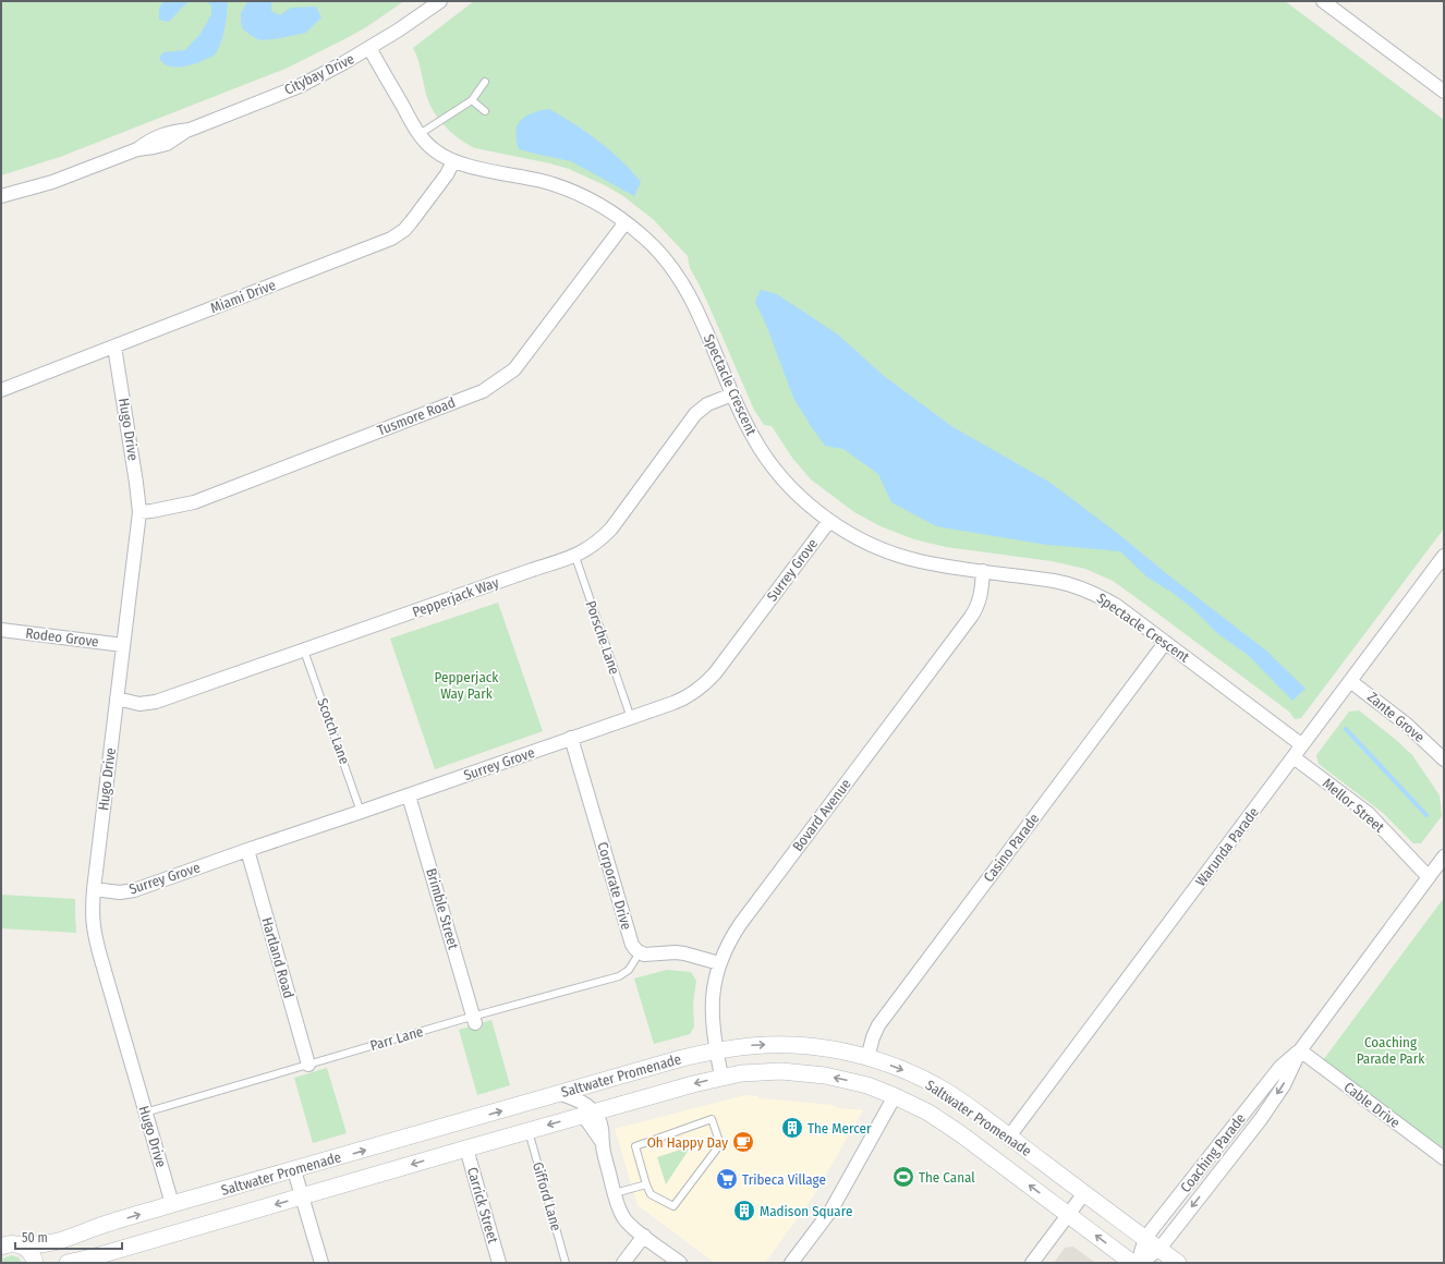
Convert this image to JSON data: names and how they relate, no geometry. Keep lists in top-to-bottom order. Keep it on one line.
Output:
{"streets":{"street":["Citybay Drive","Miami Drive","Spectacle Crescent","Tusmore Road","Hugo Drive","Surrey Grove","Pepperjack Way","Rodeo Grove","Zante Grove","Mellor Street","Bovard Avenue","Warunda Parade","Casino Parade","Corporate Drive","Brimble Street","Hartland Road","Saltwater Promenade","Cable Drive","Coaching Parade","Carrick Street"],"lane":["Porsche Lane","Scotch Lane","Parr Lane","Gifford Lane"]},"crossings":[["Citybay Drive","Spectacle Crescent"],["Miami Drive","Spectacle Crescent"],["Miami Drive","Hugo Drive"],["Spectacle Crescent","Tusmore Road"],["Spectacle Crescent","Surrey Grove"],["Spectacle Crescent","Pepperjack Way"],["Spectacle Crescent","Bovard Avenue"],["Spectacle Crescent","Warunda Parade"],["Spectacle Crescent","Casino Parade"],["Tusmore Road","Hugo Drive"],["Hugo Drive","Surrey Grove"],["Hugo Drive","Pepperjack Way"],["Hugo Drive","Rodeo Grove"],["Hugo Drive","Parr Lane"],["Hugo Drive","Saltwater Promenade"],["Surrey Grove","Porsche Lane"],["Surrey Grove","Scotch Lane"],["Surrey Grove","Corporate Drive"],["Surrey Grove","Brimble Street"],["Surrey Grove","Hartland Road"],["Pepperjack Way","Porsche Lane"],["Pepperjack Way","Scotch Lane"],["Zante Grove","Warunda Parade"],["Mellor Street","Warunda Parade"],["Mellor Street","Coaching Parade"],["Bovard Avenue","Saltwater Promenade"],["Warunda Parade","Saltwater Promenade"],["Casino Parade","Saltwater Promenade"],["Corporate Drive","Parr Lane"],["Brimble Street","Parr Lane"],["Hartland Road","Parr Lane"],["Saltwater Promenade","Coaching Parade"],["Saltwater Promenade","Gifford Lane"],["Saltwater Promenade","Carrick Street"],["Cable Drive","Coaching Parade"]],"parks":["Pepperjack Way Park","Coaching Parade Park"],"places":{"building":["The Mercer","Madison Square"],"cafe":["Oh Happy Day"],"sports":["The Canal"],"supermarket":["Tribeca Village"]},"scale_bar":"50 m"}
